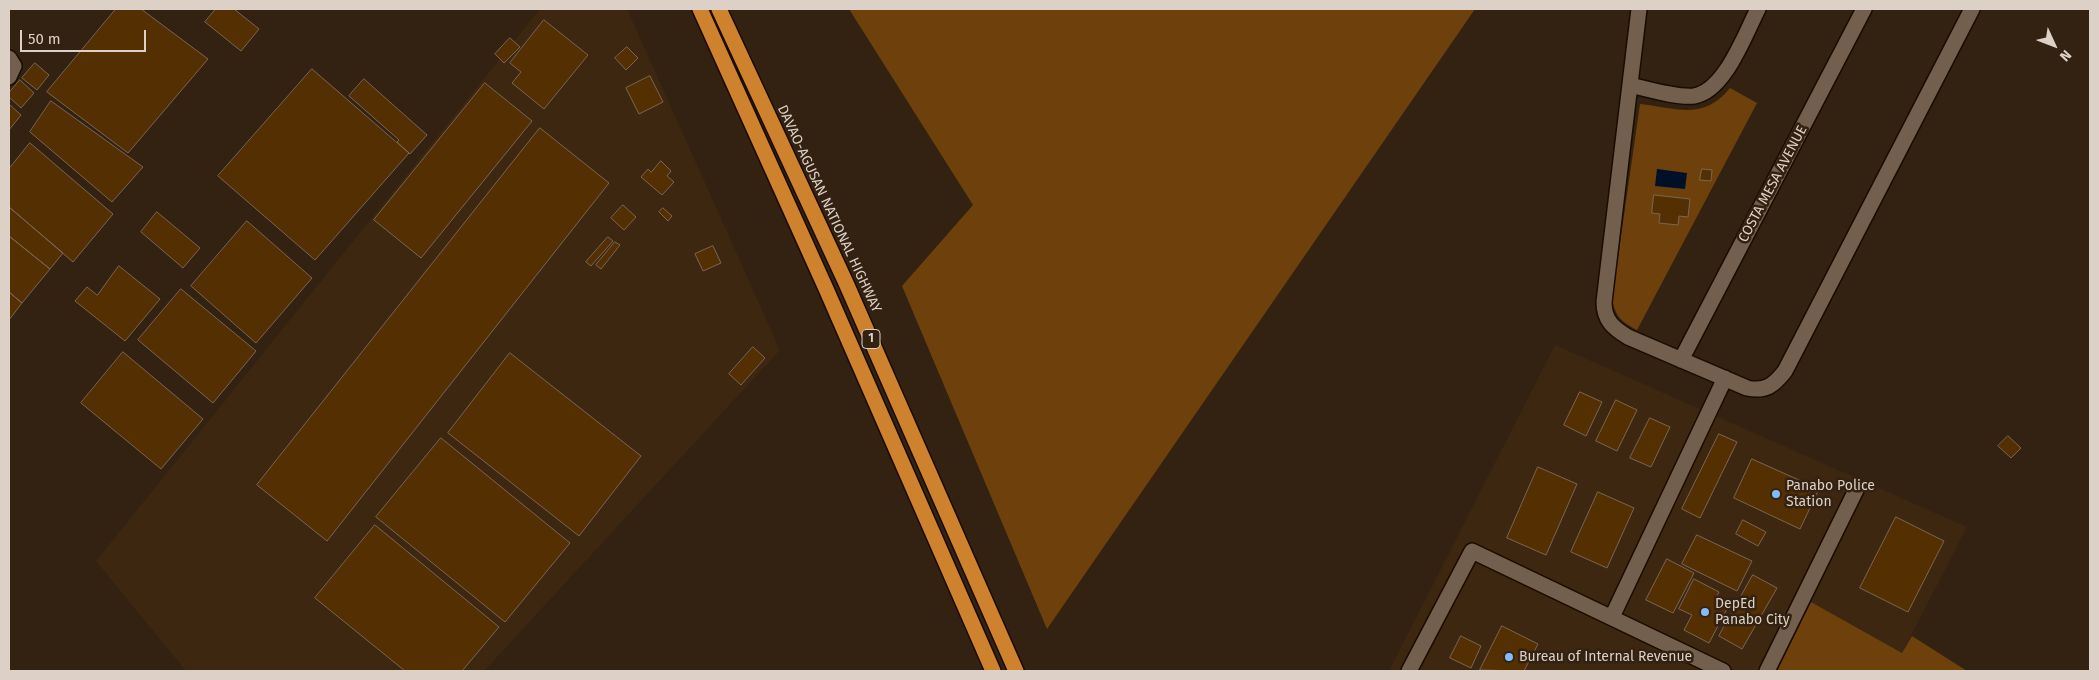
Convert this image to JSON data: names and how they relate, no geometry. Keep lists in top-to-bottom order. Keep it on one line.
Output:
{"streets":{"highway":["DAVAO-AGUSAN NATIONAL HIGHWAY","1"],"street":["COSTA MESA AVENUE"]},"places":["Panabo Police Station","DepEd Panabo City","Bureau of Internal Revenue"],"scale_bar":"50 m","north":"bottom right"}
